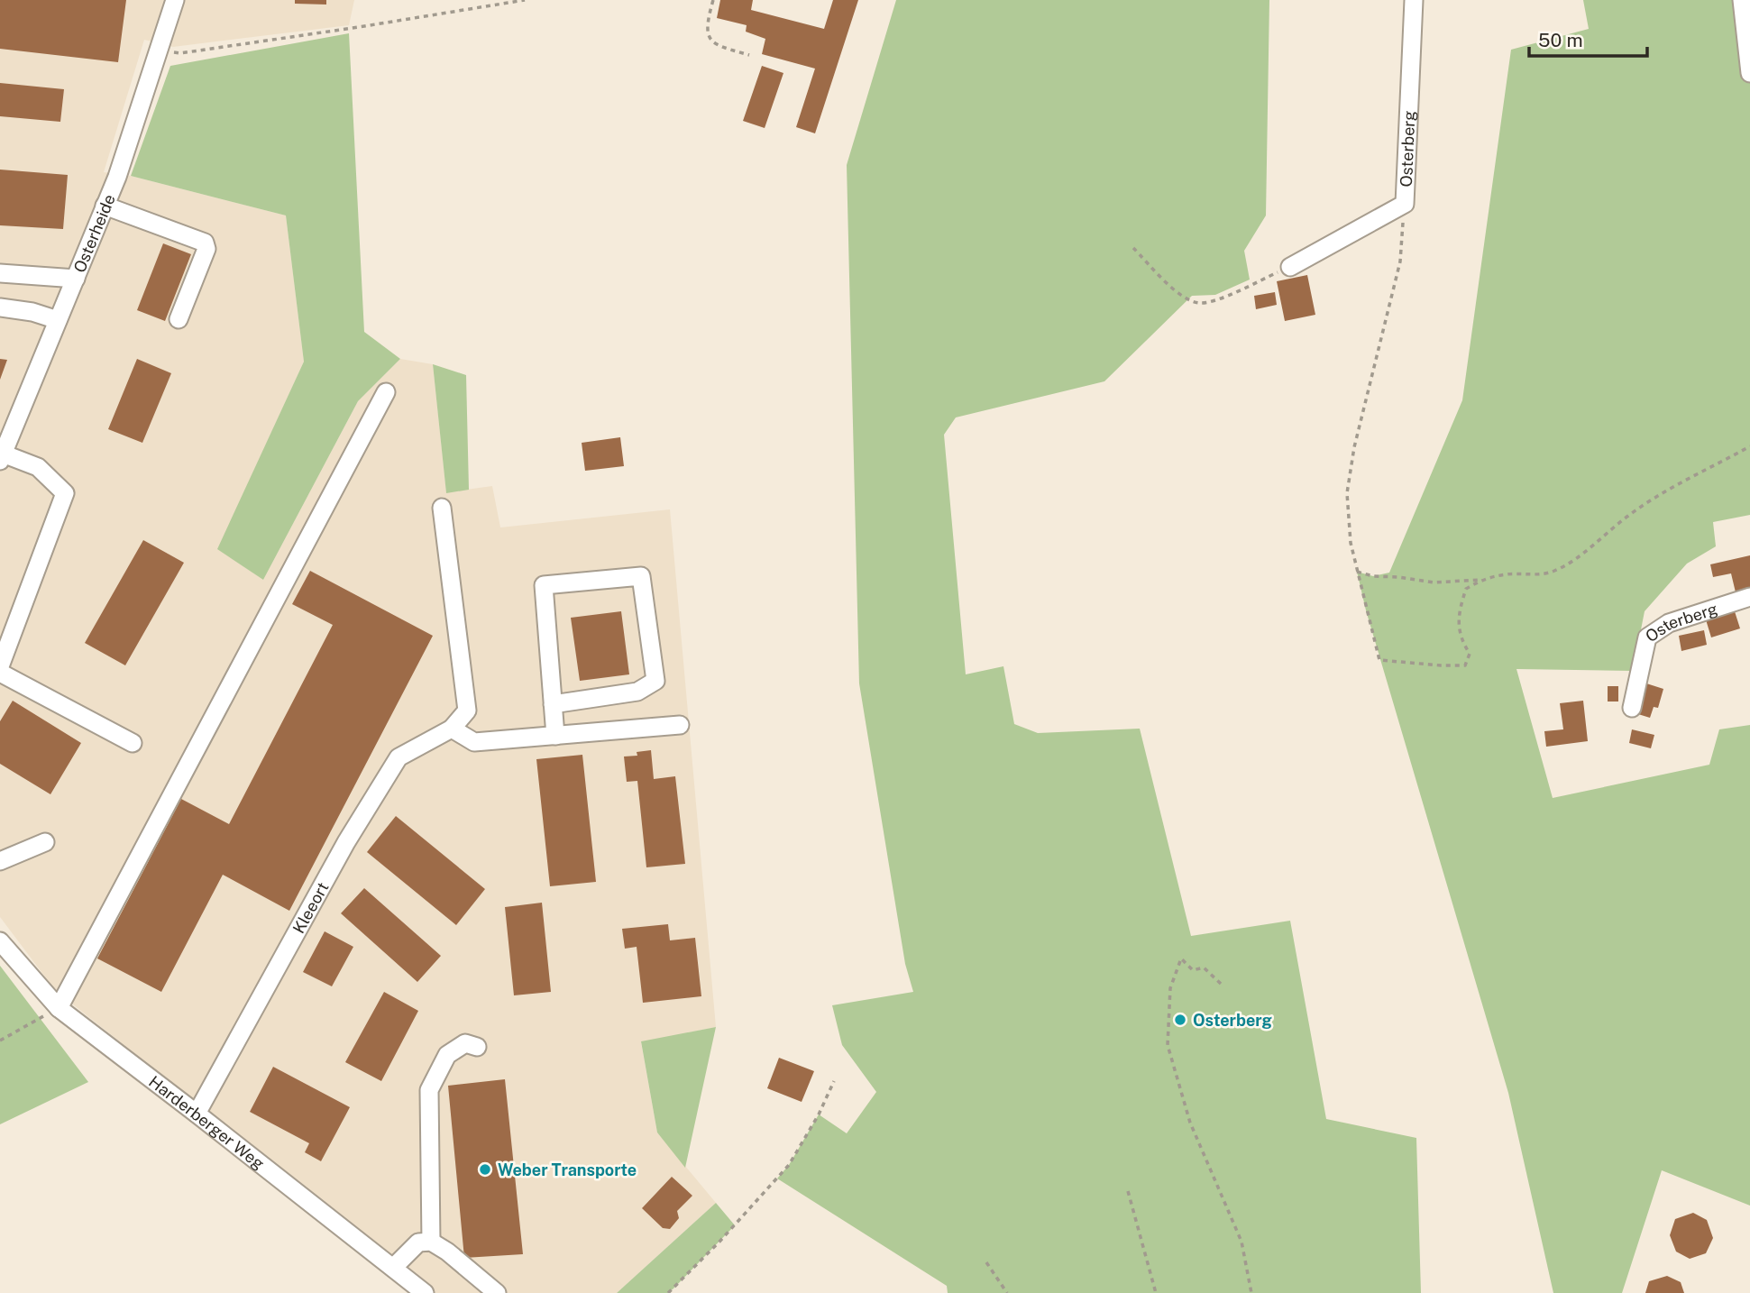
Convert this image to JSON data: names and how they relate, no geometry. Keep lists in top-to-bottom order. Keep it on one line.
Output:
{"streets":{"street":["Osterberg","Osterheide","Kleeort","Harderberger Weg"]},"crossings":[["Kleeort","Harderberger Weg"]],"places":["Osterberg","Weber Transporte"],"scale_bar":"50 m"}
